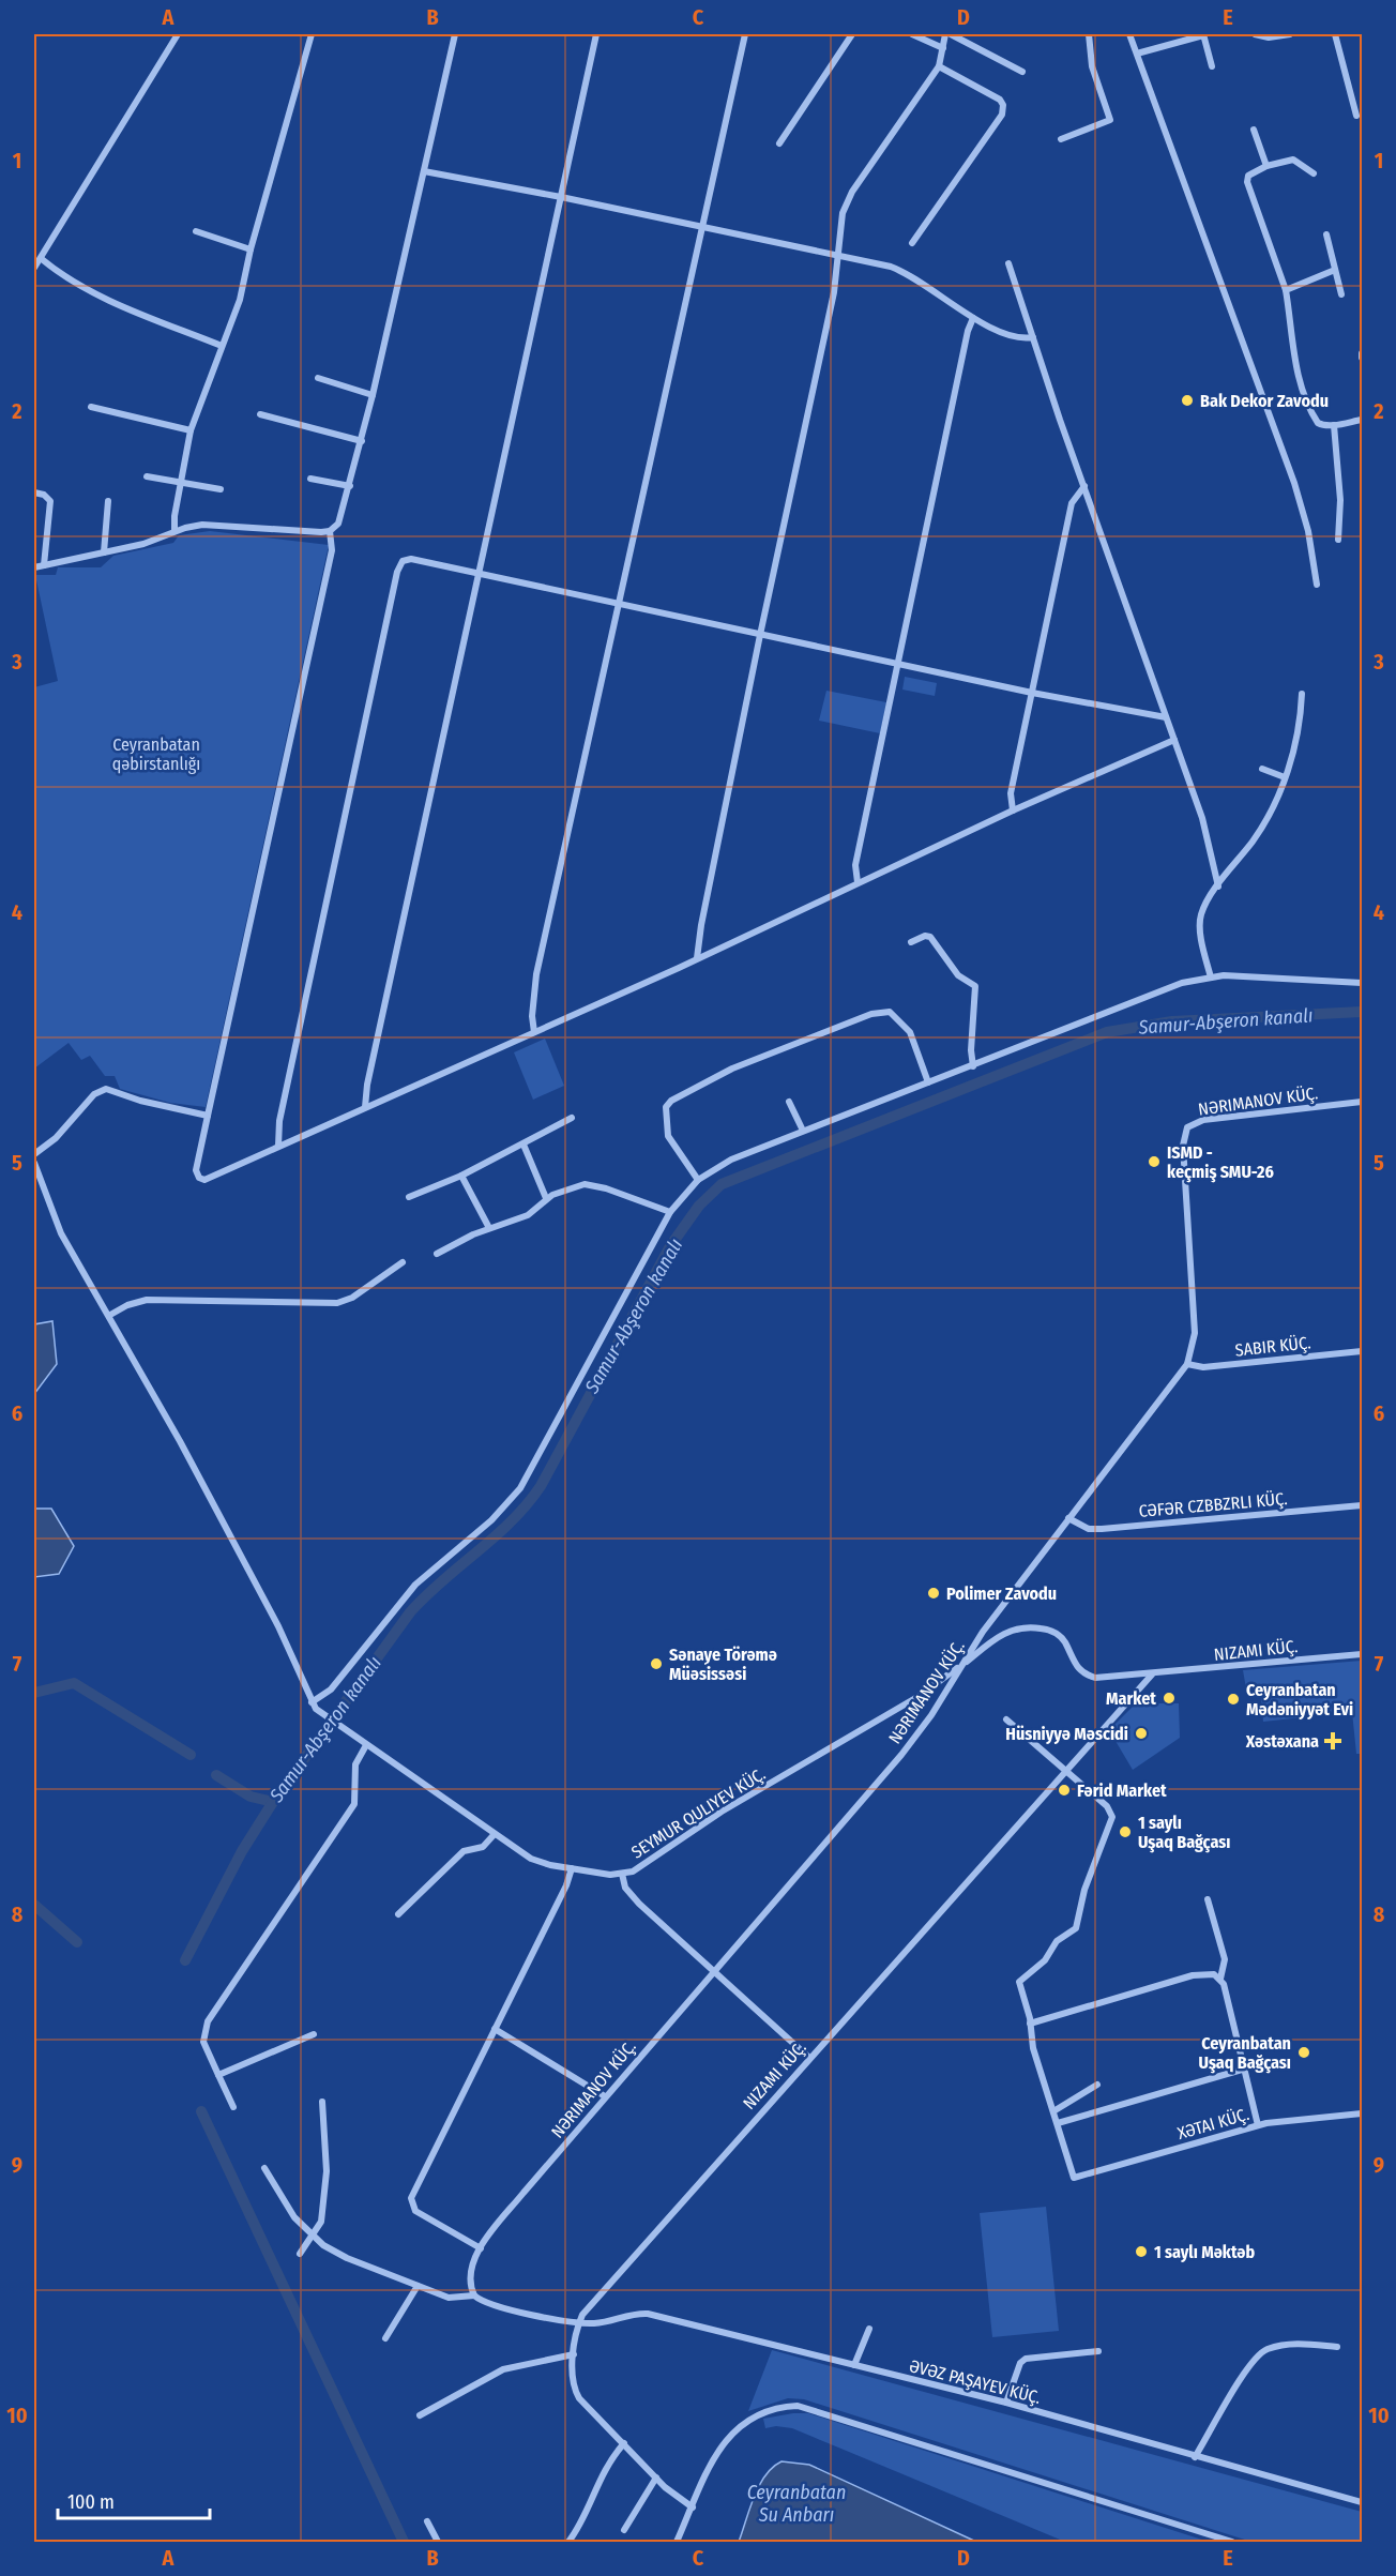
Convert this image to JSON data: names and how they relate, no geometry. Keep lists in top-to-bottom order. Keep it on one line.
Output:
{"streets":{"street":["NƏRIMANOV KÜÇ.","SABIR KÜÇ.","NIZAMI KÜÇ.","SEYMUR QULIYEV KÜÇ.","XƏTAI KÜÇ.","ƏVƏZ PAŞAYEV KÜÇ."]},"crossings":[["NƏRIMANOV KÜÇ.","SABIR KÜÇ."],["NƏRIMANOV KÜÇ.","NIZAMI KÜÇ."],["NƏRIMANOV KÜÇ.","SEYMUR QULIYEV KÜÇ."],["NIZAMI KÜÇ.","SEYMUR QULIYEV KÜÇ."],["NIZAMI KÜÇ.","ƏVƏZ PAŞAYEV KÜÇ."]],"water":["Samur-Abşeron kanalı","Ceyranbatan Su Anbarı"],"parks":["Ceyranbatan qəbirstanlığı"],"places":{"other":["Bak Dekor Zavodu","ISMD - keçmiş SMU-26","Polimer Zavodu","Sənaye Törəmə Müəsissəsi","Market","Ceyranbatan Mədəniyyət Evi","Hüsniyyə Məscidi","Fərid Market","1 saylı Uşaq Bağçası","Ceyranbatan Uşaq Bağçası","1 saylı Məktəb"],"health":["Xəstəxana"]},"scale_bar":"100 m","grid":{"columns":["A","B","C","D","E"],"rows":["1","2","3","4","5","6","7","8","9","10"]}}
